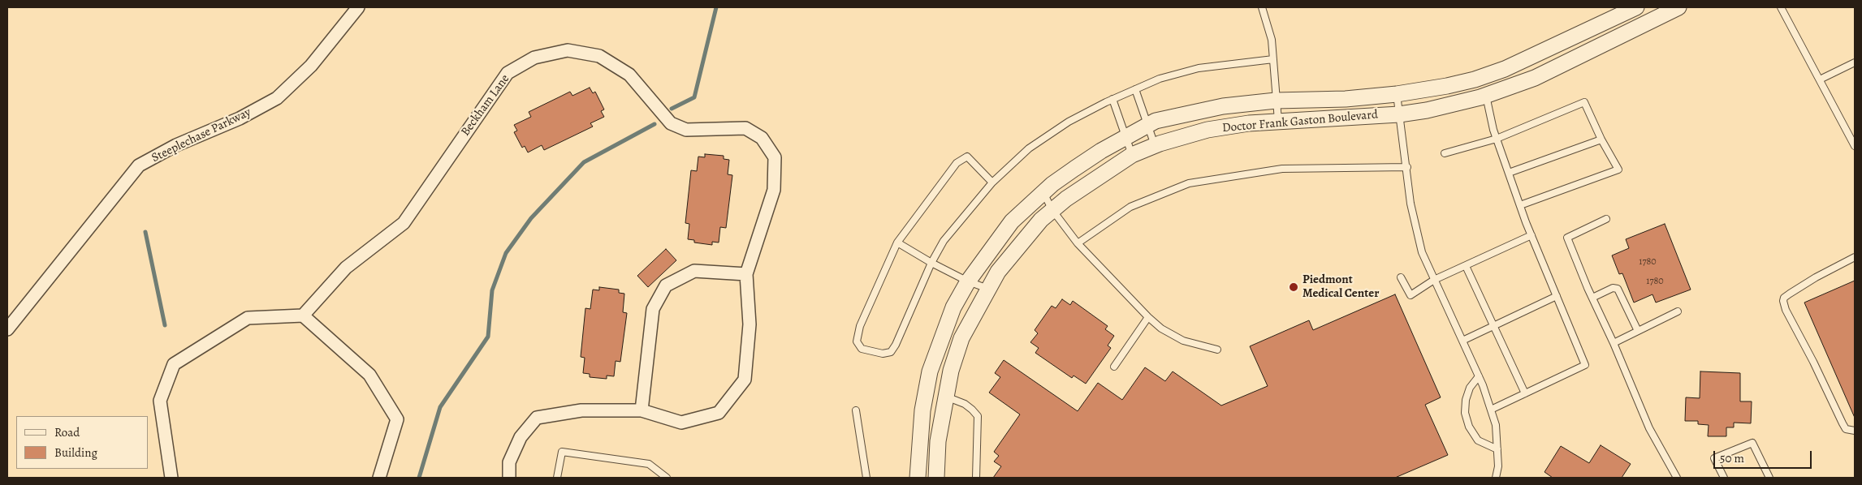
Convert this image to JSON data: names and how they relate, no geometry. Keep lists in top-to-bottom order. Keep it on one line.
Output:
{"streets":{"street":["Beckham Lane","Doctor Frank Gaston Boulevard","Steeplechase Parkway"]},"places":["Piedmont Medical Center"],"house_numbers":["1780","1780"],"legend":["Road","Building"],"scale_bar":"50 m"}
